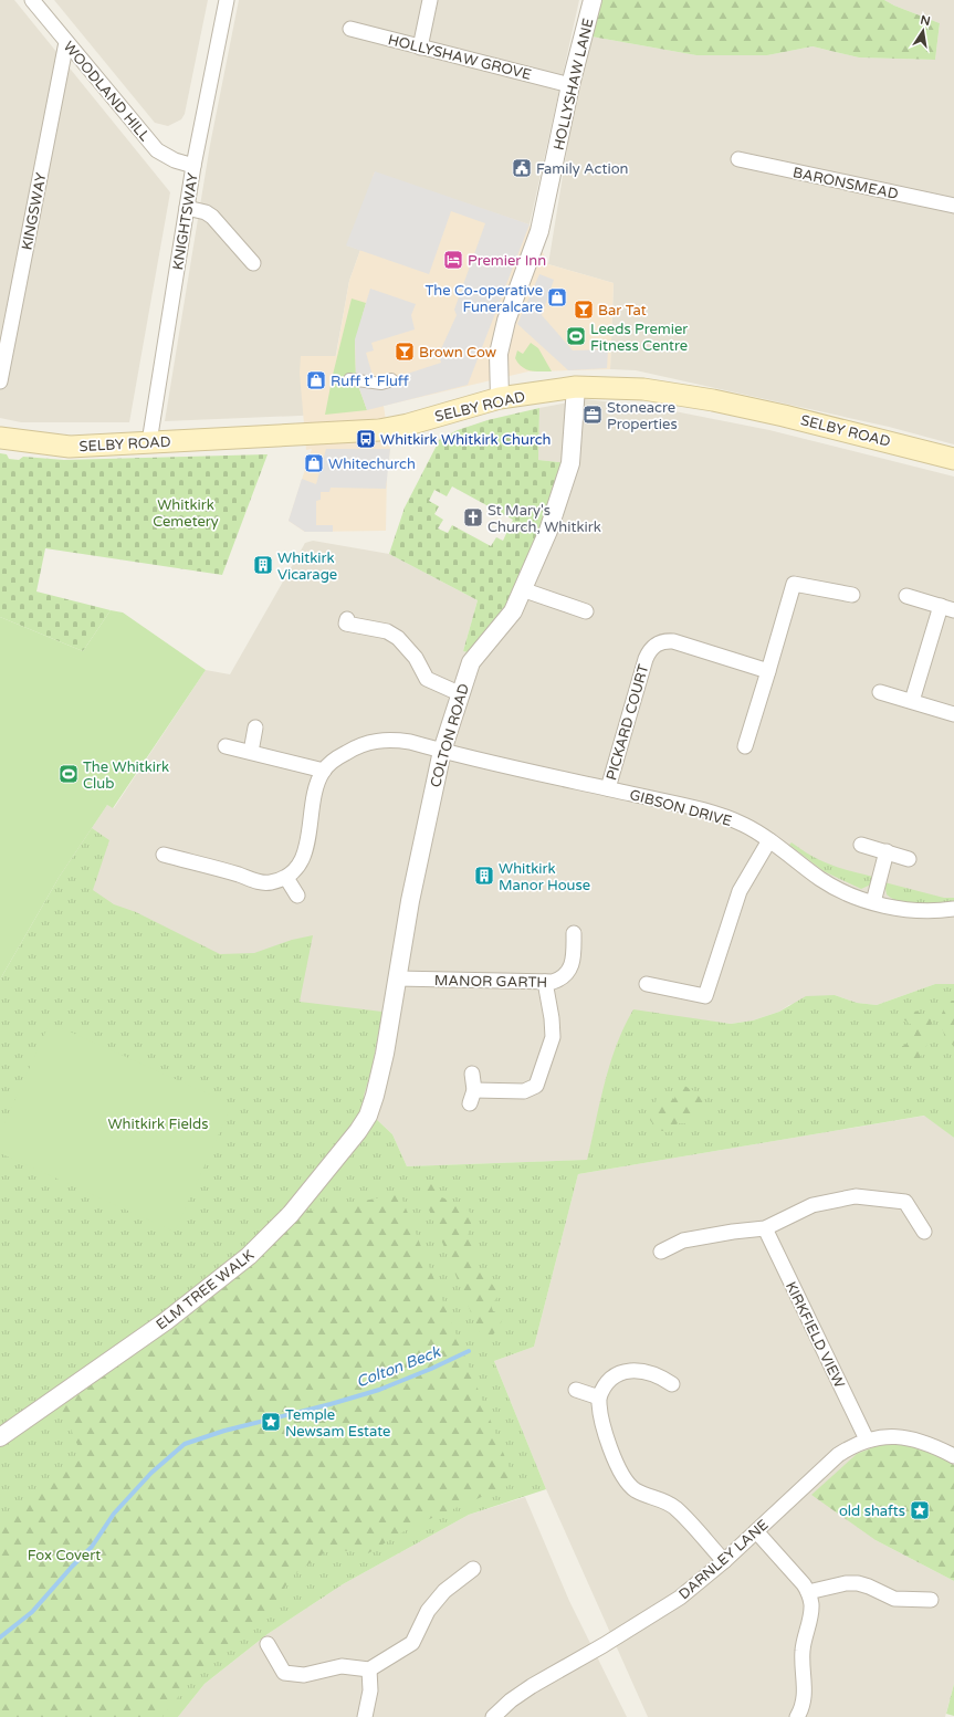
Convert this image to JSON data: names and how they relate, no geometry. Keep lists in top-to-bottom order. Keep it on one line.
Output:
{"streets":{"main road":["SELBY ROAD"],"street":["HOLLYSHAW GROVE","HOLLYSHAW LANE","WOODLAND HILL","BARONSMEAD","KINGSWAY","KNIGHTSWAY","PICKARD COURT","COLTON ROAD","GIBSON DRIVE","MANOR GARTH","ELM TREE WALK","KIRKFIELD VIEW","DARNLEY LANE"]},"crossings":[["HOLLYSHAW GROVE","HOLLYSHAW LANE"],["HOLLYSHAW LANE","SELBY ROAD"],["WOODLAND HILL","KINGSWAY"],["WOODLAND HILL","KNIGHTSWAY"],["KNIGHTSWAY","SELBY ROAD"],["SELBY ROAD","COLTON ROAD"],["PICKARD COURT","GIBSON DRIVE"],["COLTON ROAD","GIBSON DRIVE"],["COLTON ROAD","MANOR GARTH"],["COLTON ROAD","ELM TREE WALK"],["KIRKFIELD VIEW","DARNLEY LANE"]],"water":["Colton Beck"],"parks":["Whitkirk Cemetery","Whitkirk Fields","Fox Covert"],"places":{"public building":["Family Action"],"hotel":["Premier Inn"],"shop":["The Co-operative Funeralcare","Ruff t' Fluff","Whitechurch"],"bar":["Bar Tat","Brown Cow"],"sports":["Leeds Premier Fitness Centre","The Whitkirk Club"],"office":["Stoneacre Properties"],"bus stop":["Whitkirk Whitkirk Church"],"church":["St Mary's Church, Whitkirk"],"building":["Whitkirk Vicarage","Whitkirk Manor House"],"place":["Temple Newsam Estate","old shafts"]},"north":"top"}
